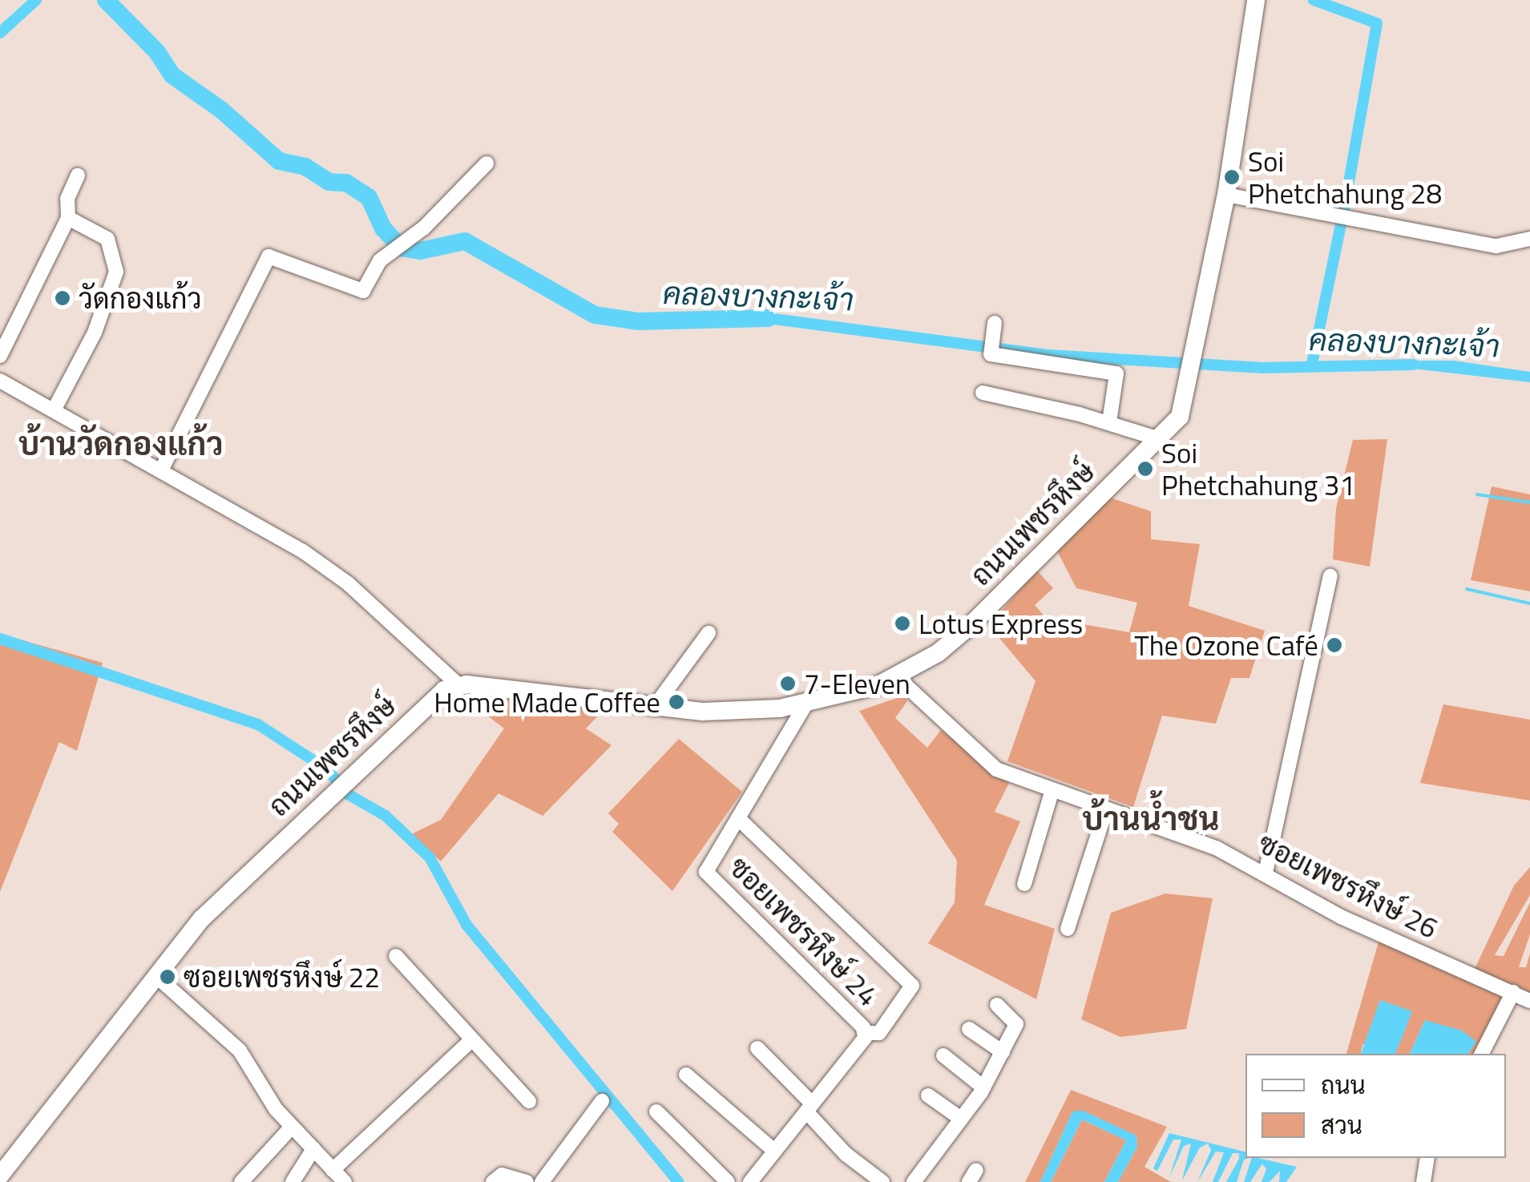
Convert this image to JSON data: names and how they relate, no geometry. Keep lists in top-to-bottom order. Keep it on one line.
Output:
{"streets":{"main road":["ถนนเพชรหึงษ์"],"street":["ซอยเพชรหึงษ์ 26","ซอยเพชรหึงษ์ 24"]},"crossings":[["ถนนเพชรหึงษ์","ซอยเพชรหึงษ์ 26"],["ถนนเพชรหึงษ์","ซอยเพชรหึงษ์ 24"]],"districts":["บ้านวัดกองแก้ว","บ้านน้ำชน"],"water":["คลองบางกะเจ้า"],"places":["Soi Phetchahung 28","วัดกองแก้ว","Soi Phetchahung 31","Lotus Express","The Ozone Café","7-Eleven","Home Made Coffee","ซอยเพชรหึงษ์ 22"],"legend":["ถนน","สวน"]}
